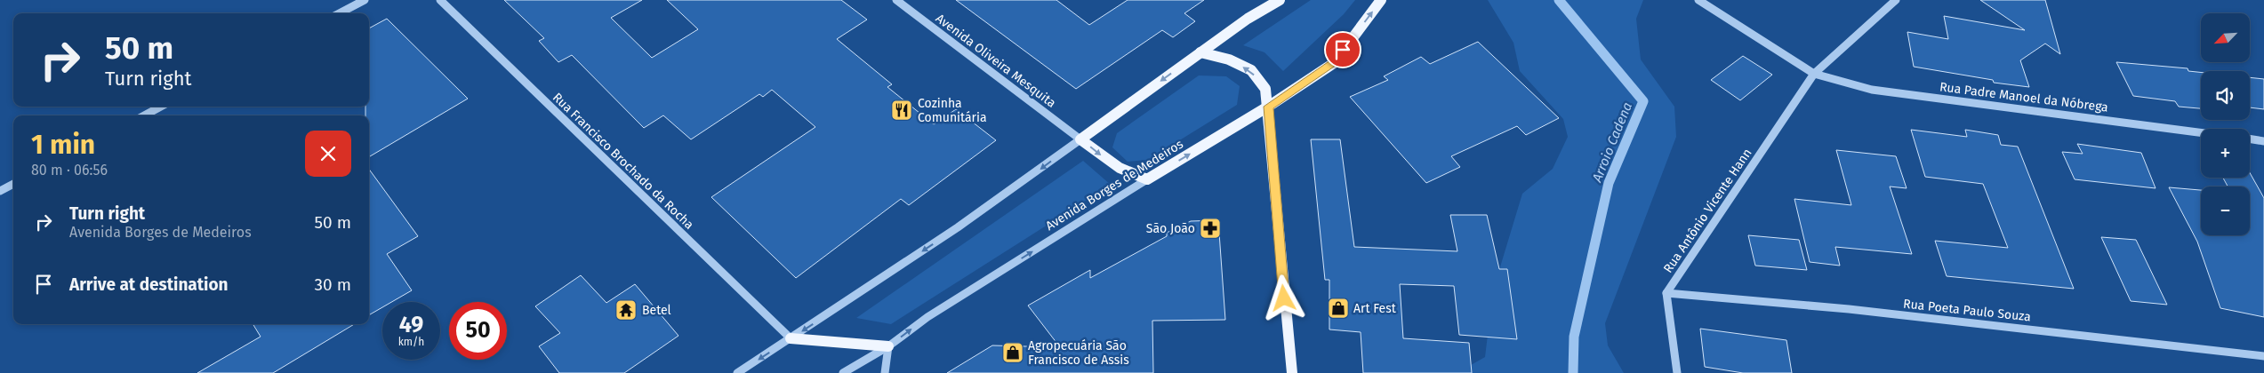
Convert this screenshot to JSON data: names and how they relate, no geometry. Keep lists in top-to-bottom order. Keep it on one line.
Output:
{"streets":{"main road":["Avenida Borges de Medeiros"],"street":["Avenida Oliveira Mesquita","Rua Padre Manoel da Nóbrega","Rua Francisco Brochado da Rocha","Rua Antônio Vicente Hann","Rua Poeta Paulo Souza"]},"crossings":[["Rua Padre Manoel da Nóbrega","Rua Antônio Vicente Hann"],["Rua Antônio Vicente Hann","Rua Poeta Paulo Souza"]],"water":["Arroio Cadena"],"places":{"restaurant":["Cozinha Comunitária"],"pharmacy":["São João"],"shop":["Art Fest","Agropecuária São Francisco de Assis"],"temple":["Betel"]},"north":"bottom left","page":{"map_buttons":["+","−"],"turn":["50 m","Turn right"],"heading":["1 min","80 m · 06:56"],"list":[{"name":"Turn right","note":"Avenida Borges de Medeiros","value":"50 m"},{"name":"Arrive at destination","value":"30 m"}],"speed":"49 km/h","limit":"50"}}
